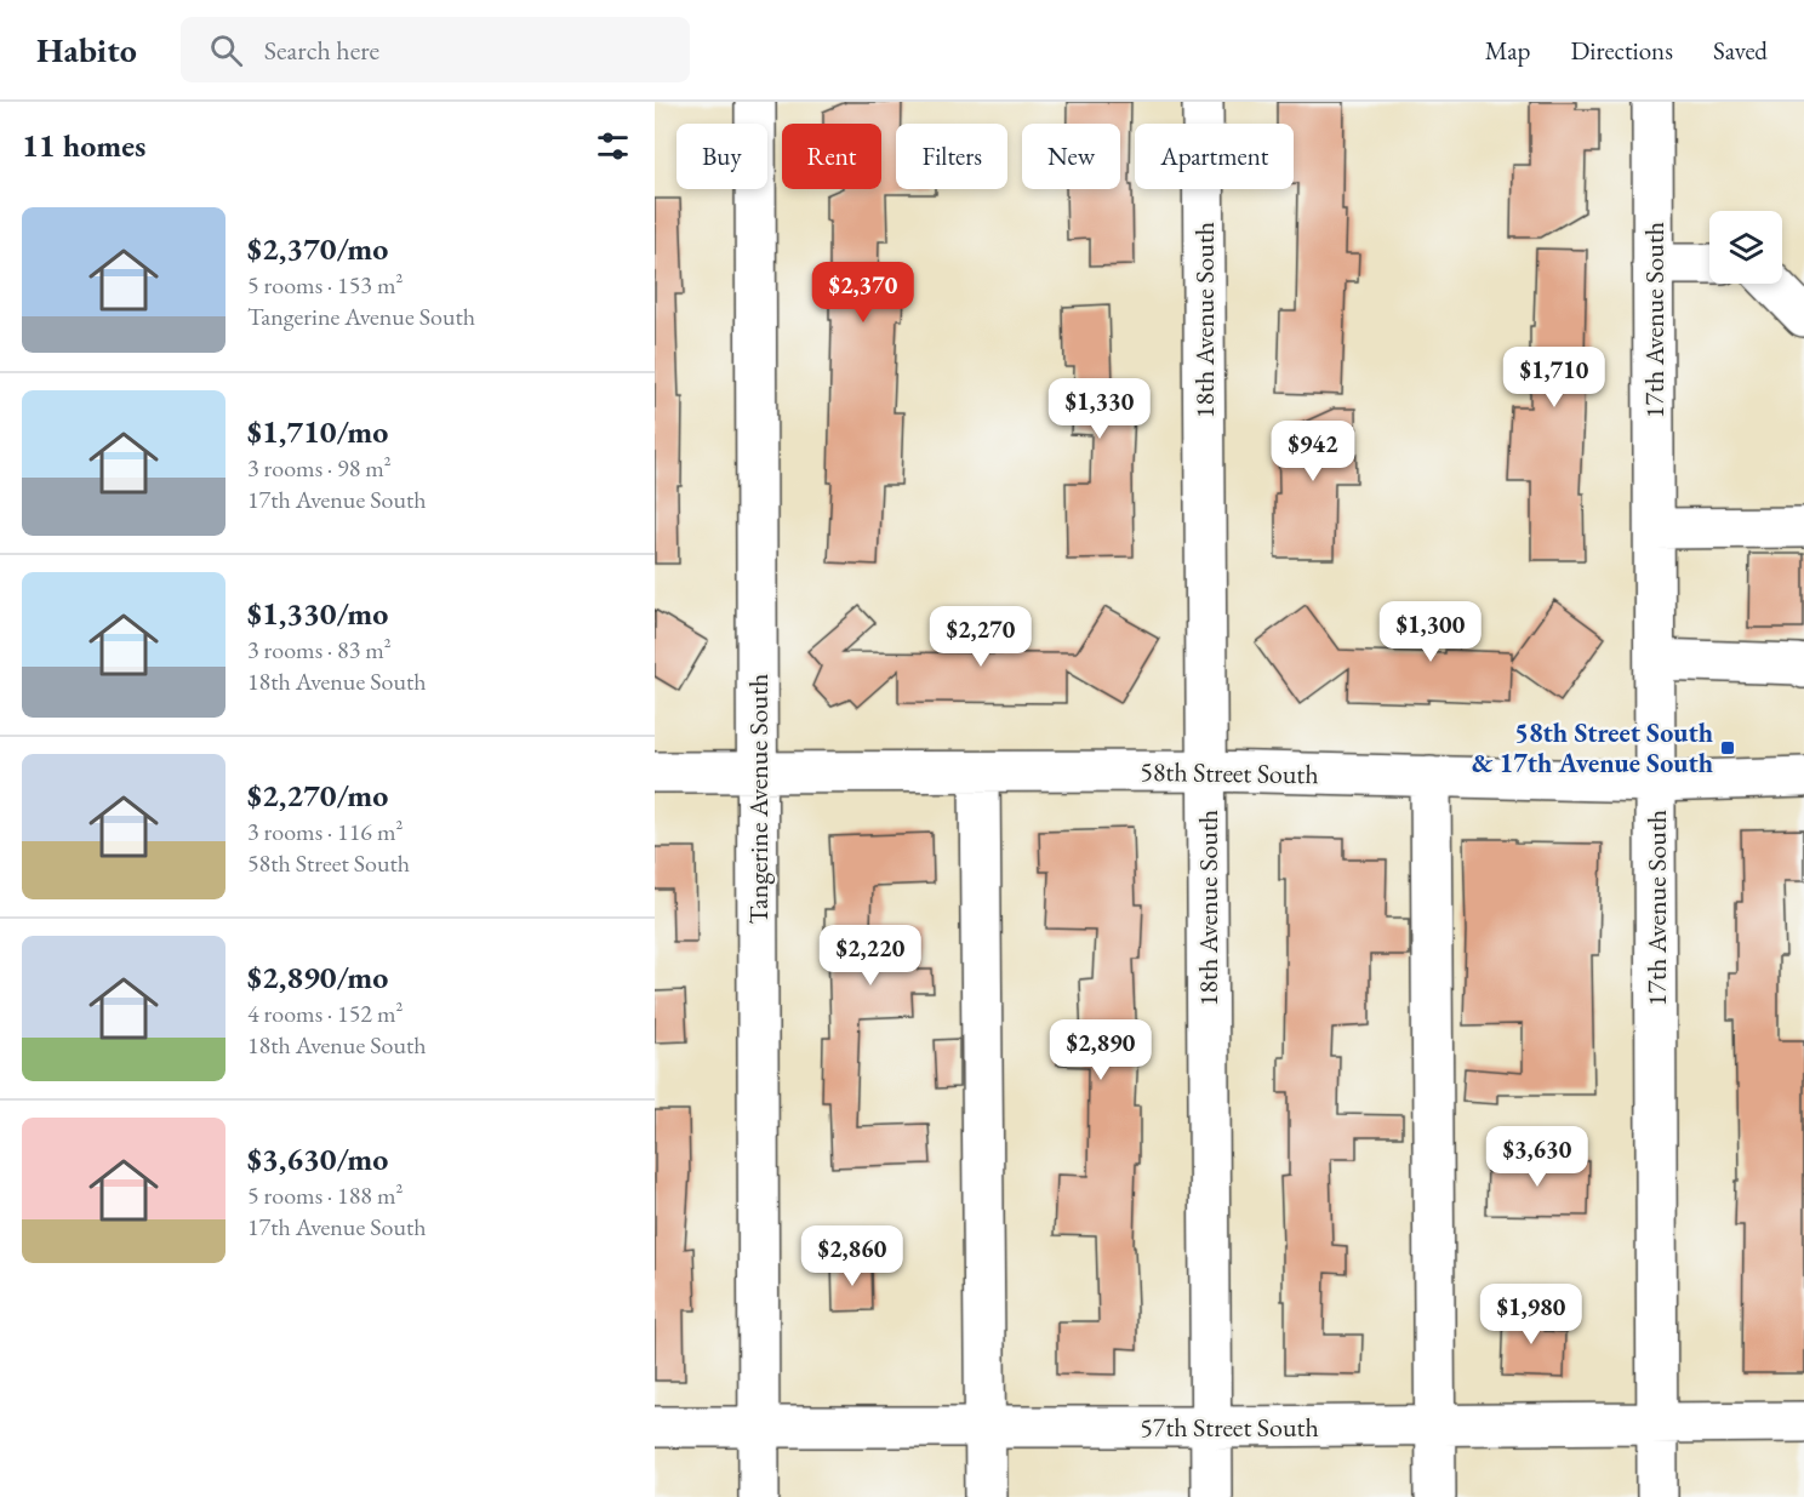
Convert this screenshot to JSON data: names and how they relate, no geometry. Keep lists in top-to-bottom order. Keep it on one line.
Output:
{"streets":{"street":["18th Avenue South","17th Avenue South","58th Street South","Tangerine Avenue South","57th Street South"]},"crossings":[["18th Avenue South","58th Street South"],["18th Avenue South","57th Street South"],["17th Avenue South","58th Street South"],["17th Avenue South","57th Street South"],["58th Street South","Tangerine Avenue South"],["Tangerine Avenue South","57th Street South"]],"places":{"transit":["58th Street South & 17th Avenue South"]},"page":{"header":"Habito","search":"Search here","nav":["Map","Directions","Saved"],"heading":"11 homes","chip":["Buy","Rent","Filters","New","Apartment"],"list":[{"name":"$2,370/mo","note":"5 rooms · 153 m² · Tangerine Avenue South"},{"name":"$1,710/mo","note":"3 rooms · 98 m² · 17th Avenue South"},{"name":"$1,330/mo","note":"3 rooms · 83 m² · 18th Avenue South"},{"name":"$2,270/mo","note":"3 rooms · 116 m² · 58th Street South"},{"name":"$2,890/mo","note":"4 rooms · 152 m² · 18th Avenue South"},{"name":"$3,630/mo","note":"5 rooms · 188 m² · 17th Avenue South"}],"price":["$2,370","$1,710","$1,330","$942","$1,300","$2,270","$2,220","$2,890","$3,630","$2,860","$1,980"]}}
